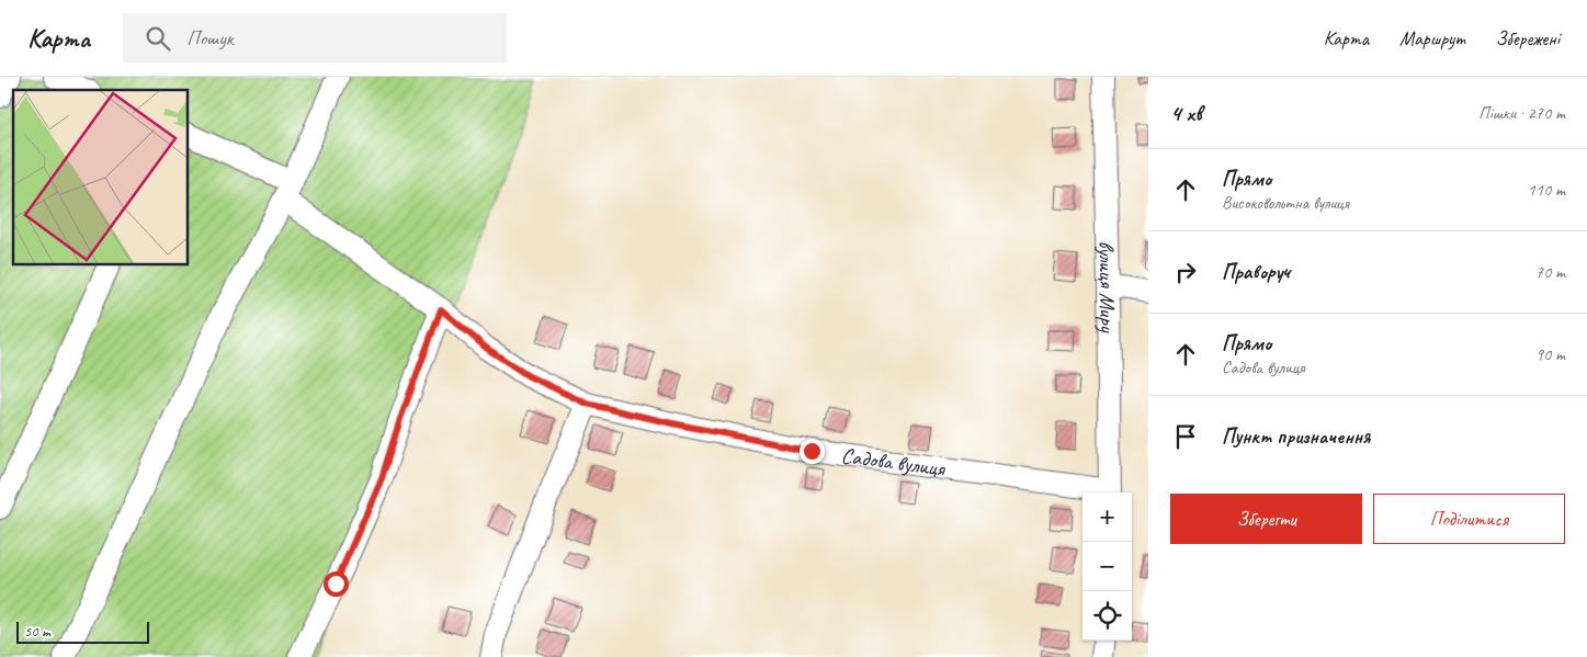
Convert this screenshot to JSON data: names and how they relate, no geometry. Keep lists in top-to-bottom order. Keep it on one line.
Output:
{"streets":{"street":["вулиця Миру","Садова вулиця"]},"scale_bar":"50 m","page":{"header":"Карта","search":"Пошук","nav":["Карта","Маршрут","Збережені"],"heading":["4 хв","Пішки · 270 m"],"list":[["Прямо","Високовольтна вулиця","110 m"],["Праворуч","70 m"],["Прямо","Садова вулиця","90 m"],"Пункт призначення"],"buttons":["Зберегти","Поділитися"],"map_buttons":["+","−"],"scale":"50 m"}}
